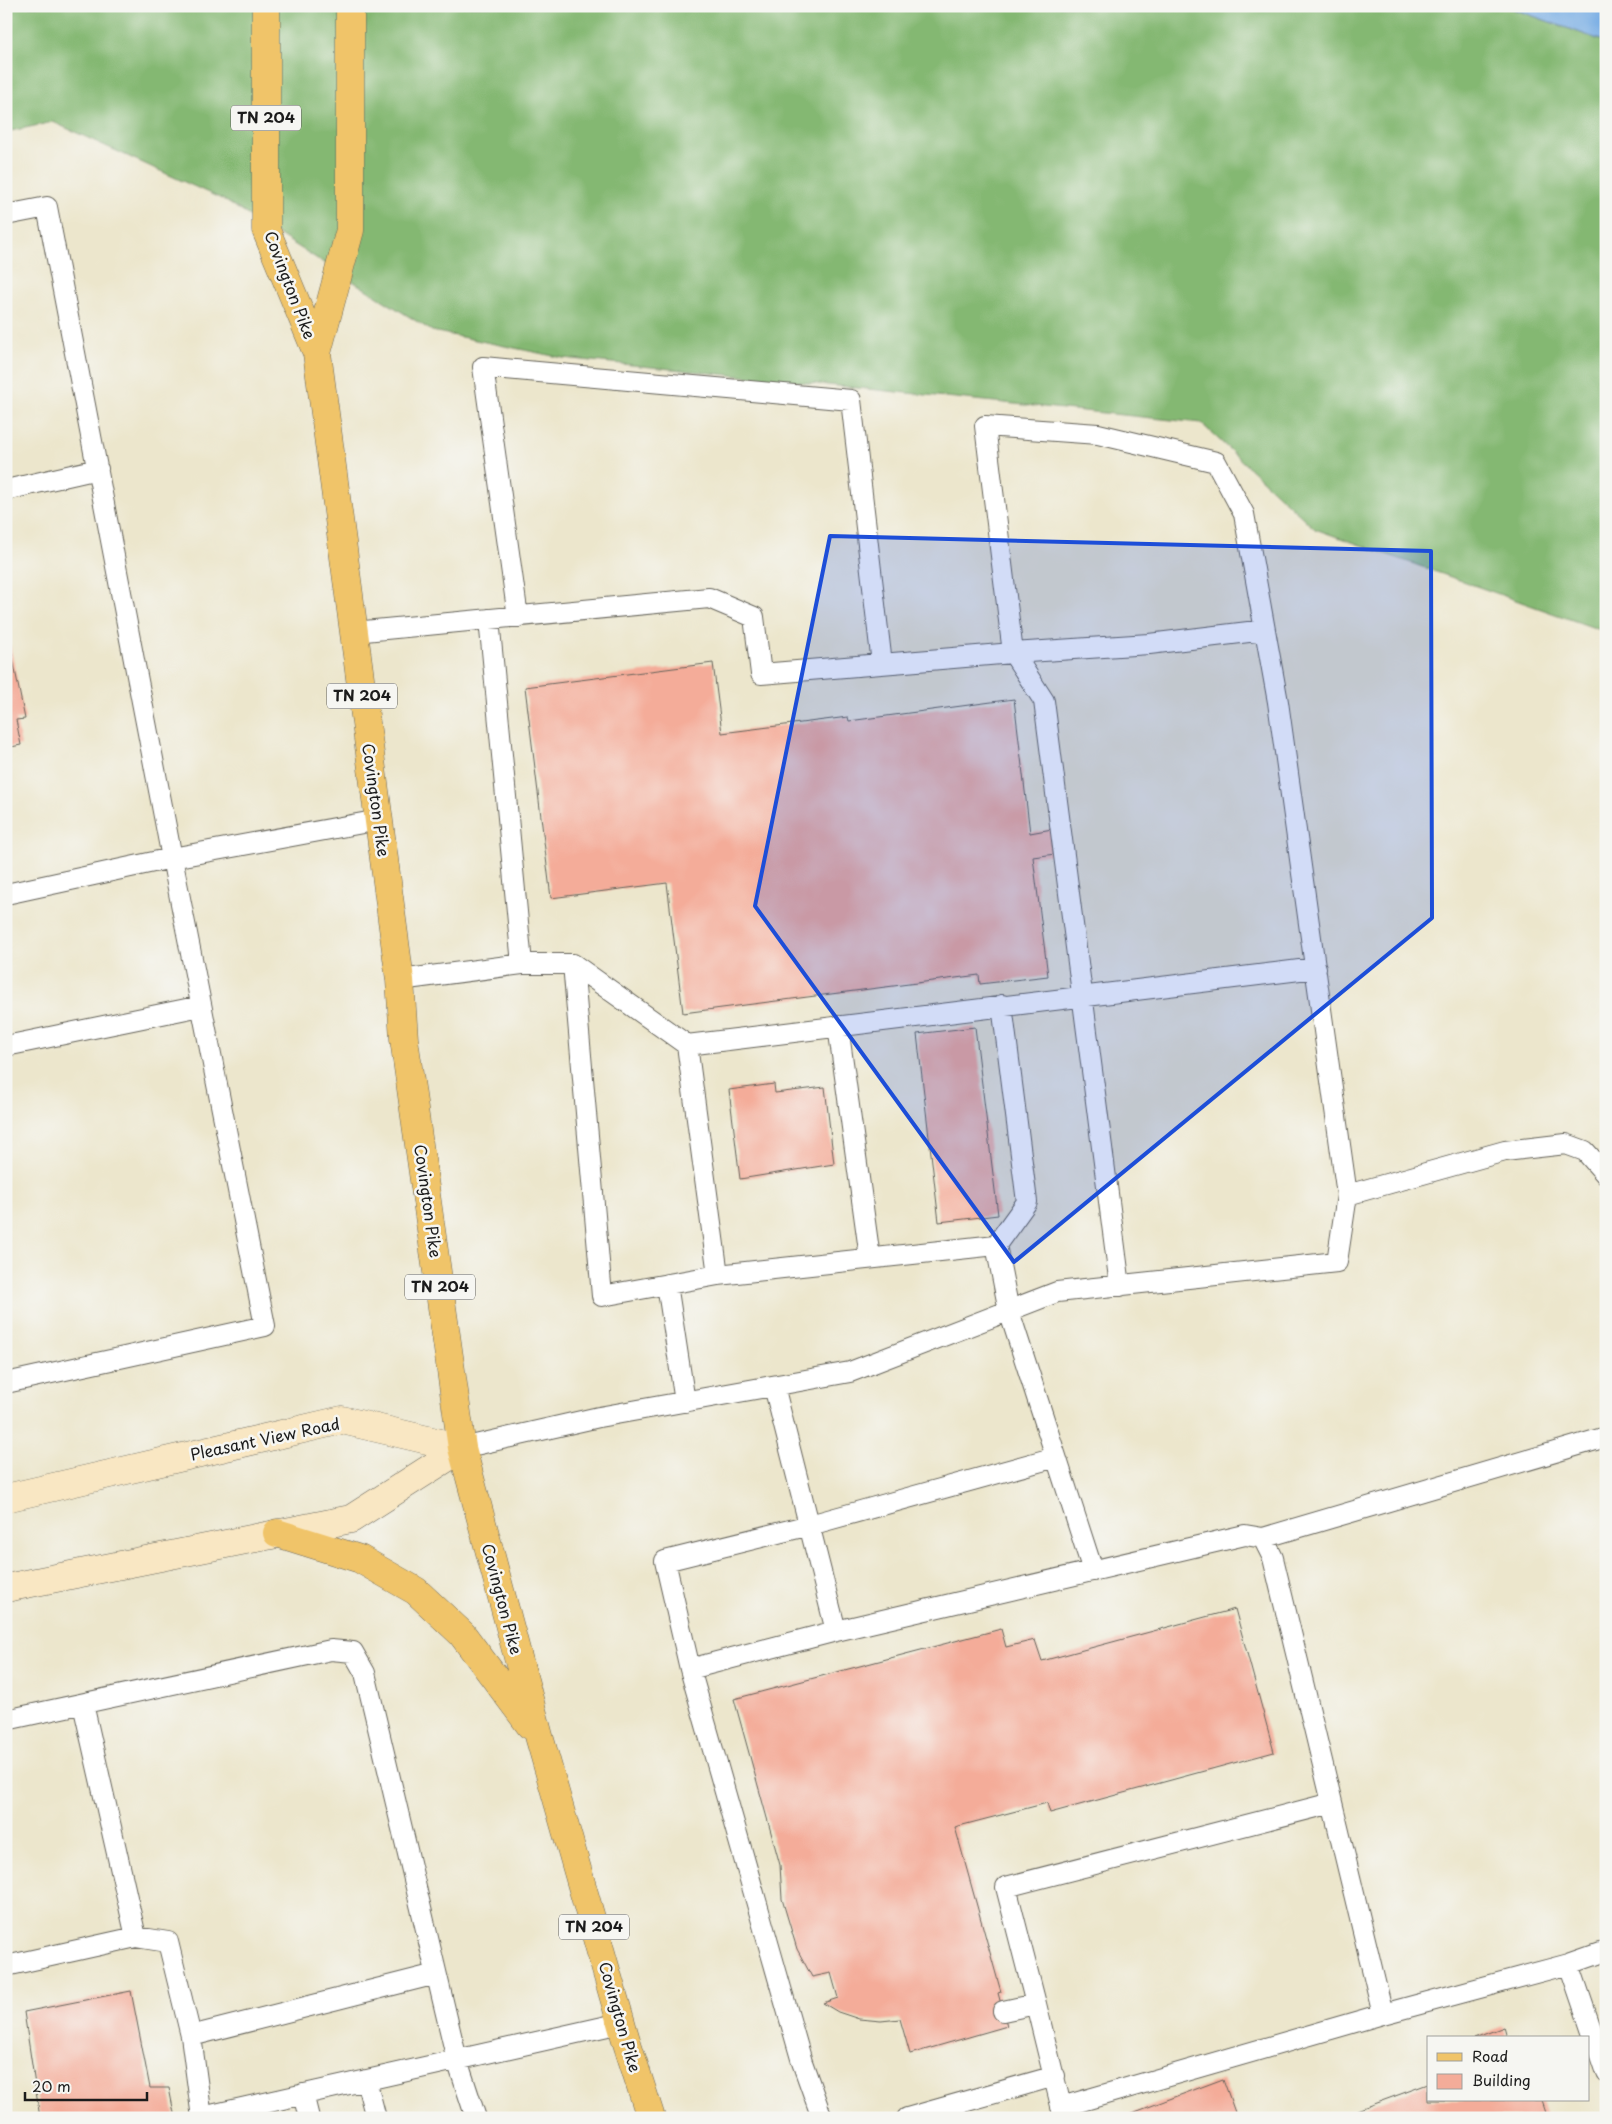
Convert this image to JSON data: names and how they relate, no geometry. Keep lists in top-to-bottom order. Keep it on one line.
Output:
{"streets":{"main road":["TN 204","Covington Pike","Pleasant View Road"]},"crossings":[["Covington Pike","Pleasant View Road"]],"legend":["Road","Building"],"scale_bar":"20 m"}
